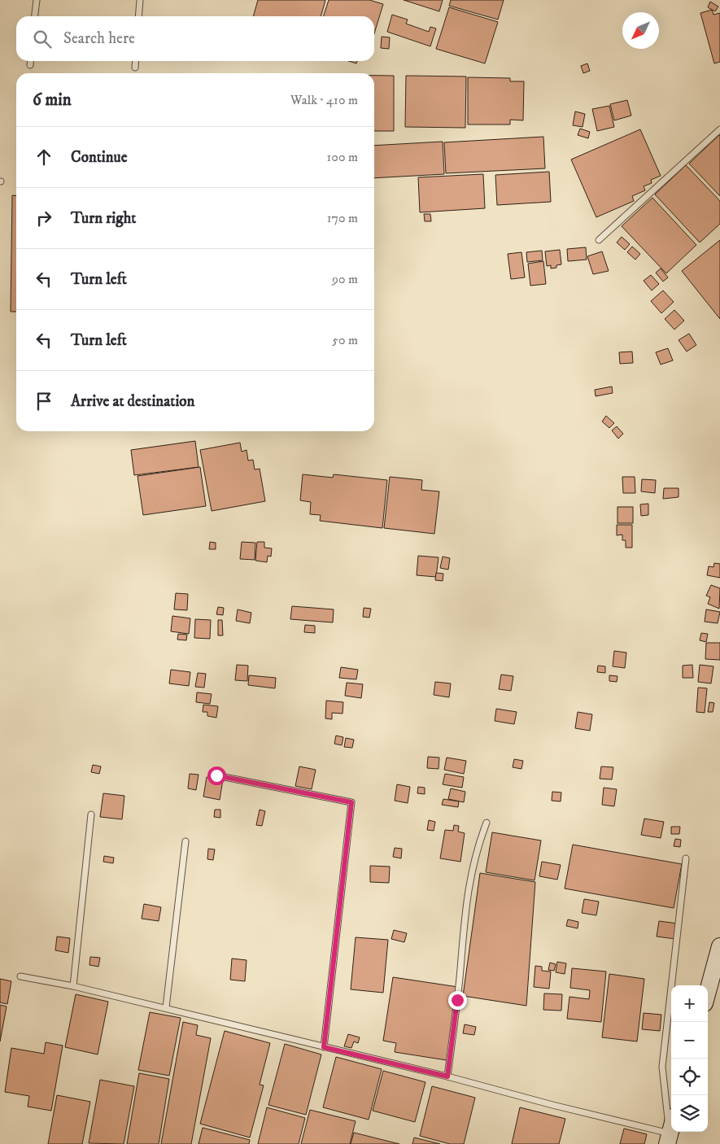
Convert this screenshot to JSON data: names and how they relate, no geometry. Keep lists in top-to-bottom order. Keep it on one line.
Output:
{"north":"bottom left","page":{"search":"Search here","heading":["6 min","Walk · 410 m"],"list":[["Continue","100 m"],["Turn right","170 m"],["Turn left","90 m"],["Turn left","50 m"],"Arrive at destination"],"map_buttons":["+","−"]}}
